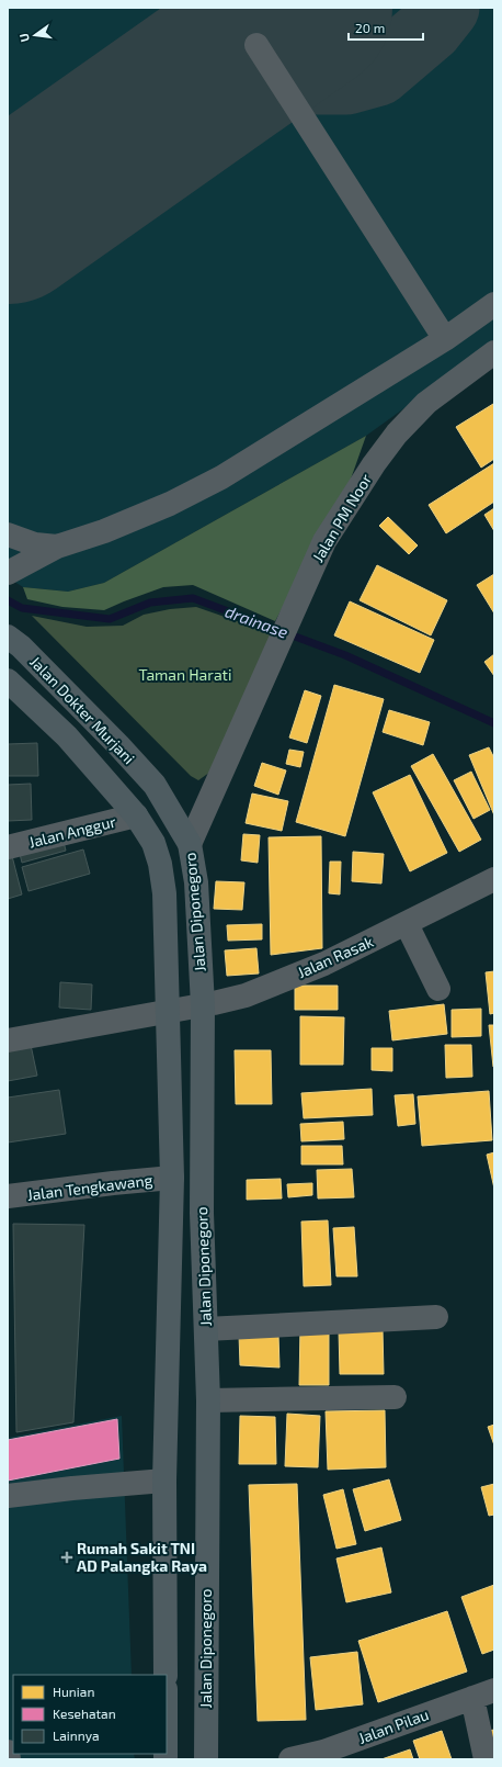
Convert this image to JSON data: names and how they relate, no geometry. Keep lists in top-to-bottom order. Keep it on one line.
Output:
{"streets":{"main road":["Jalan Dokter Murjani","Jalan Diponegoro"],"street":["Jalan PM Noor","Jalan Anggur","Jalan Rasak","Jalan Tengkawang","Jalan Pilau"]},"crossings":[["Jalan PM Noor","Jalan Diponegoro"],["Jalan Dokter Murjani","Jalan Anggur"],["Jalan Dokter Murjani","Jalan Diponegoro"],["Jalan Anggur","Jalan Diponegoro"],["Jalan Diponegoro","Jalan Rasak"],["Jalan Diponegoro","Jalan Tengkawang"]],"water":["drainase"],"parks":["Taman Harati"],"places":{"health":["Rumah Sakit TNI AD Palangka Raya"]},"legend":["Hunian","Kesehatan","Lainnya"],"scale_bar":"20 m","north":"left"}
